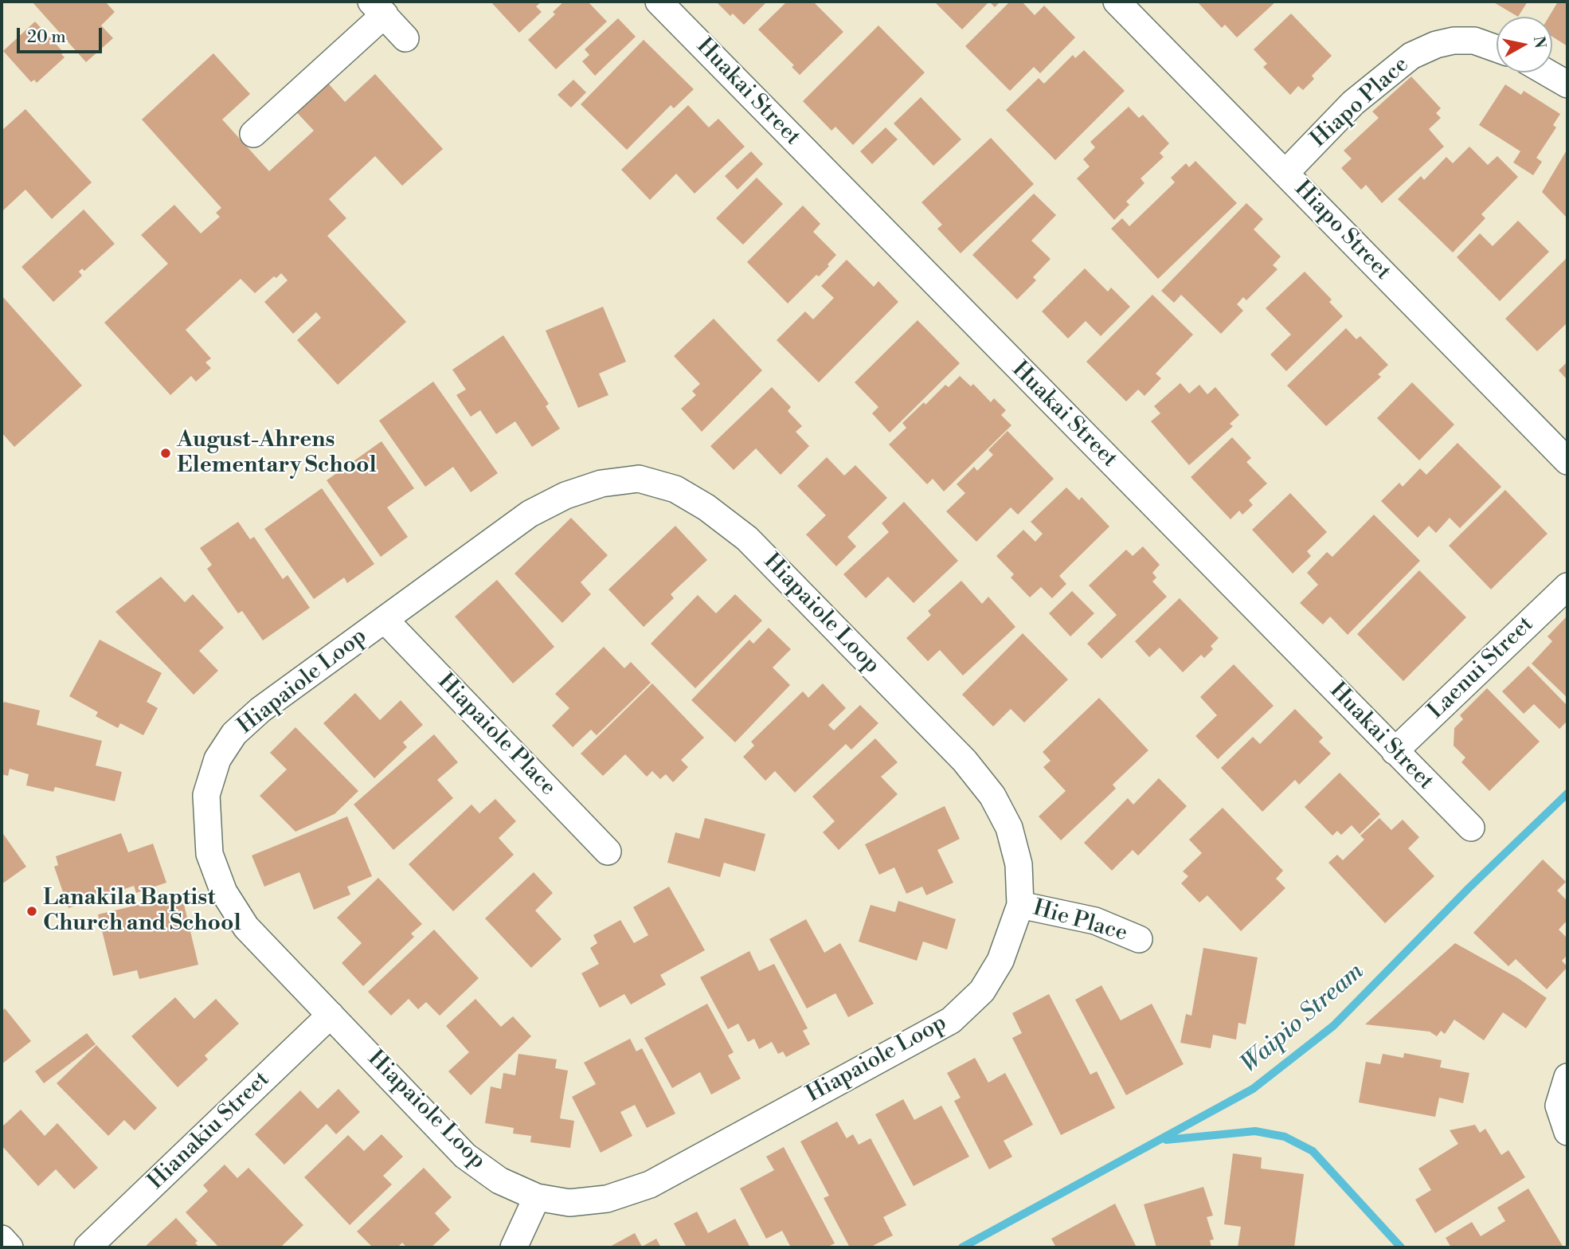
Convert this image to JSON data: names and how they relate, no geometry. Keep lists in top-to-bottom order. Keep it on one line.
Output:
{"streets":{"street":["Huakai Street","Hiapo Place","Hiapo Street","Hiapaiole Loop","Laenui Street","Hiapaiole Place","Hie Place","Hianakiu Street"]},"crossings":[["Huakai Street","Laenui Street"],["Hiapo Place","Hiapo Street"],["Hiapaiole Loop","Hiapaiole Place"],["Hiapaiole Loop","Hie Place"],["Hiapaiole Loop","Hianakiu Street"]],"water":["Waipio Stream"],"places":["August-Ahrens Elementary School","Lanakila Baptist Church and School"],"scale_bar":"20 m","north":"right"}
